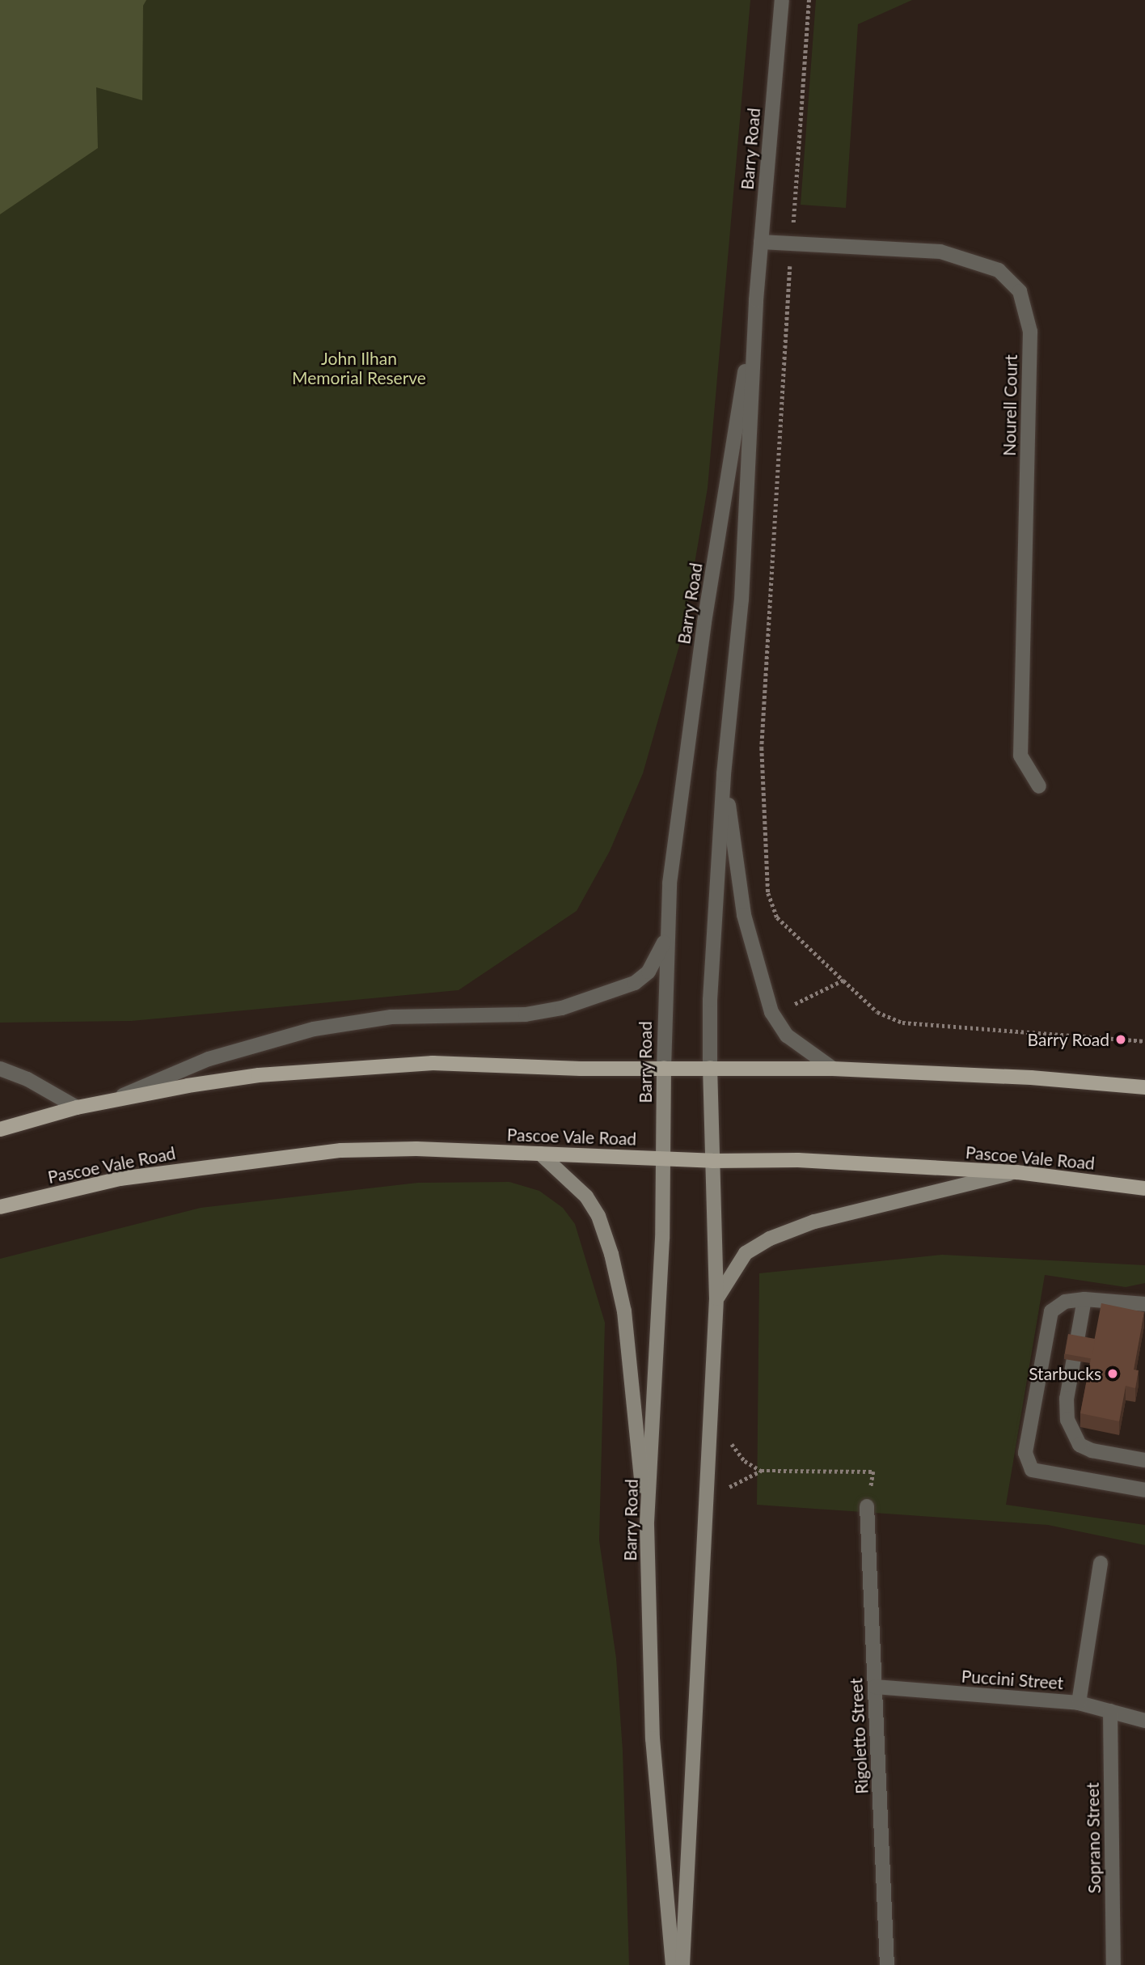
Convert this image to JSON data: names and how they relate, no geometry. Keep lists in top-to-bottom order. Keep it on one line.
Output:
{"streets":{"main road":["Barry Road","Pascoe Vale Road"],"street":["Nourell Court","Puccini Street","Rigoletto Street","Soprano Street"]},"crossings":[["Barry Road","Nourell Court"],["Barry Road","Pascoe Vale Road"],["Puccini Street","Rigoletto Street"],["Puccini Street","Soprano Street"]],"parks":["John Ilhan Memorial Reserve"],"places":["Barry Road","Starbucks"]}
